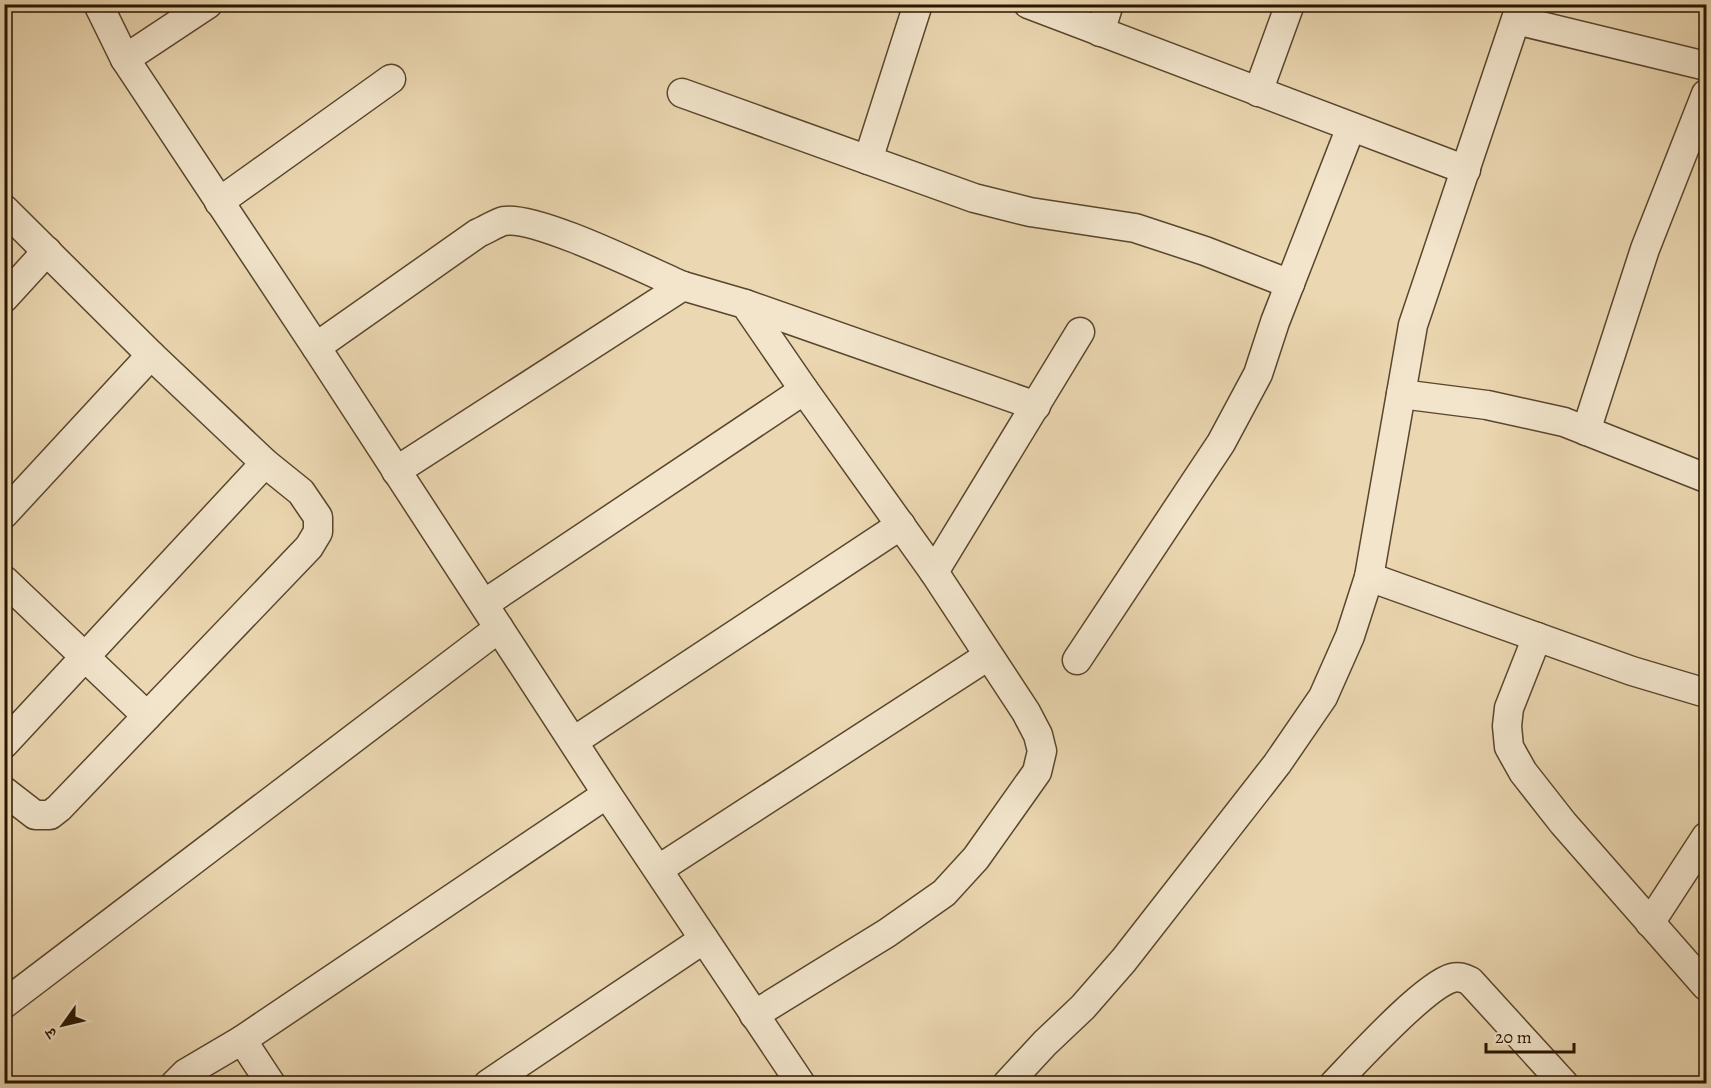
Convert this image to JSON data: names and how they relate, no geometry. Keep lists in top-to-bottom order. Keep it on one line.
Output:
{"scale_bar":"20 m","north":"bottom left"}
